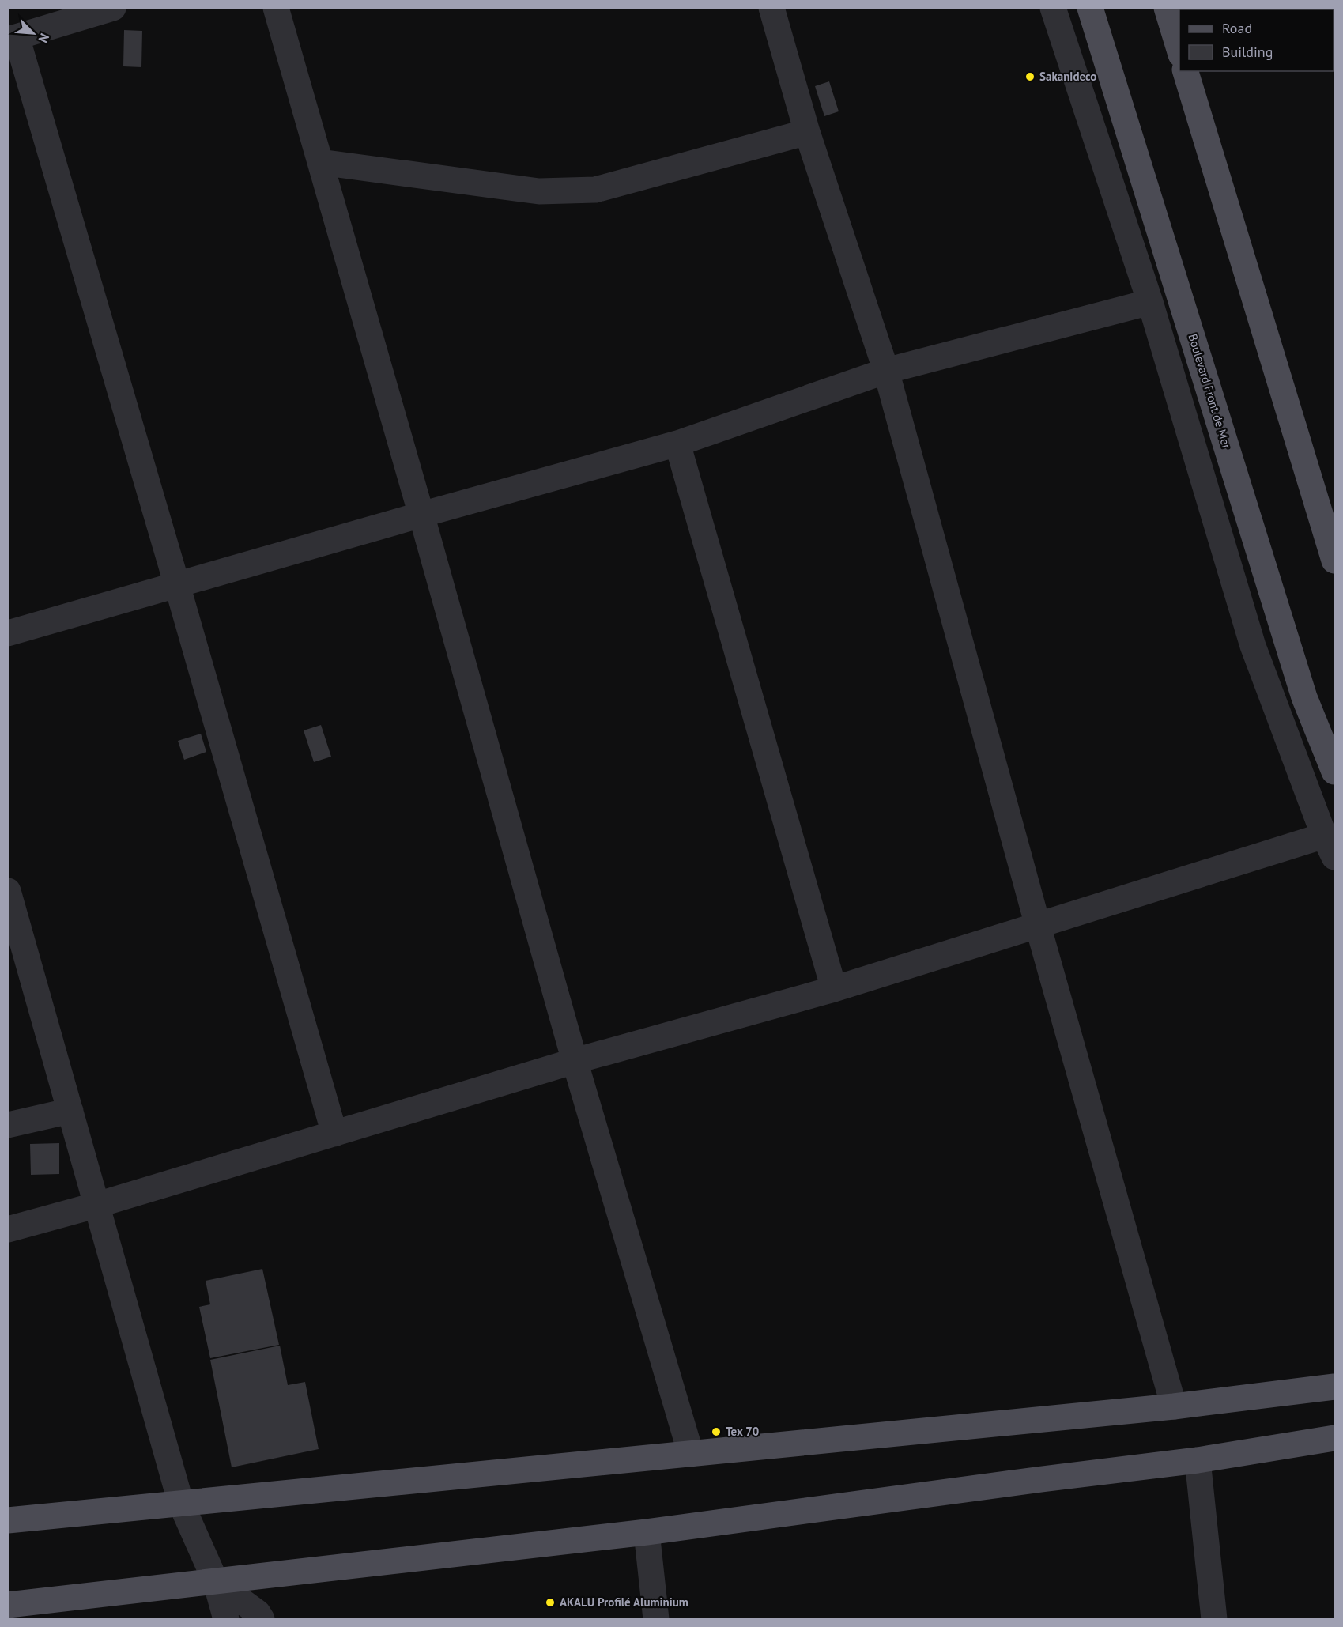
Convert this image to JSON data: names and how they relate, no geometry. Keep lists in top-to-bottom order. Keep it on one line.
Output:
{"streets":{"main road":["Boulevard Front de Mer"]},"places":["Sakanideco","Tex 70","AKALU Profilé Aluminium"],"legend":["Road","Building"],"north":"bottom right"}
